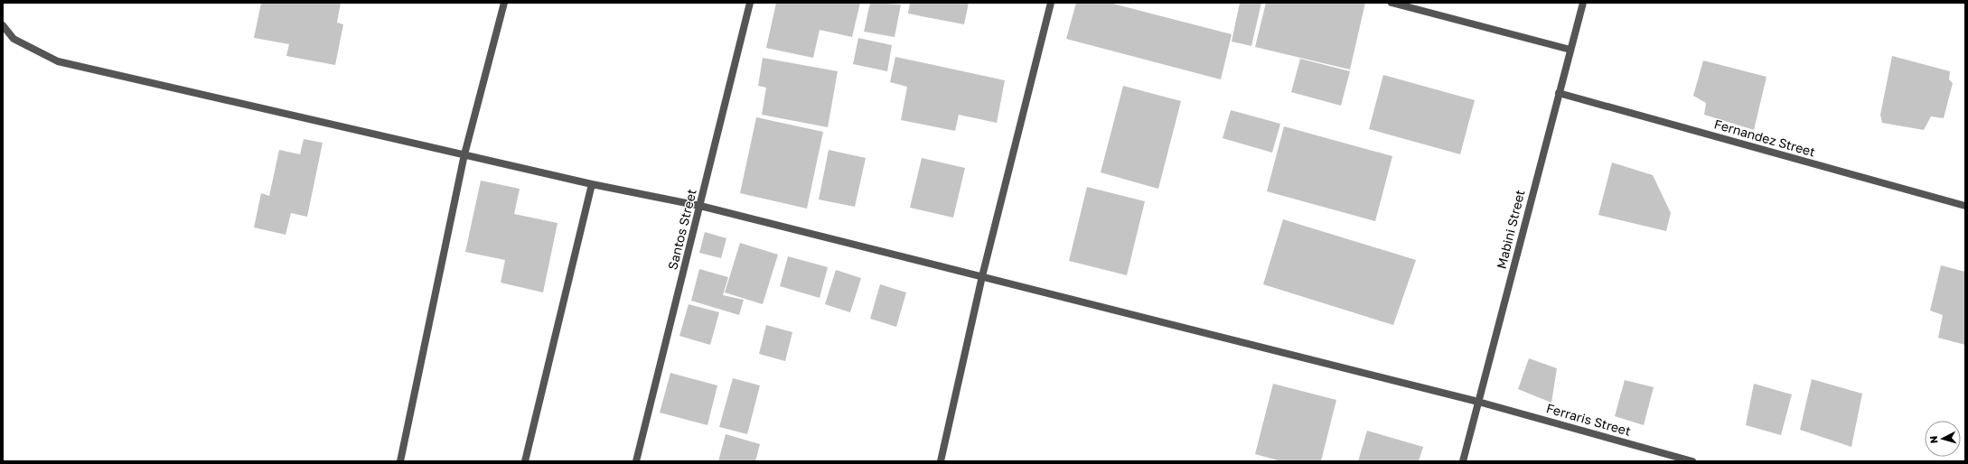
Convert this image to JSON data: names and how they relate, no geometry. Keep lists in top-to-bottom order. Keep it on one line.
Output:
{"streets":{"street":["Fernandez Street","Santos Street","Mabini Street","Ferraris Street"]},"crossings":[["Fernandez Street","Mabini Street"],["Santos Street","Ferraris Street"],["Mabini Street","Ferraris Street"]],"north":"left"}
